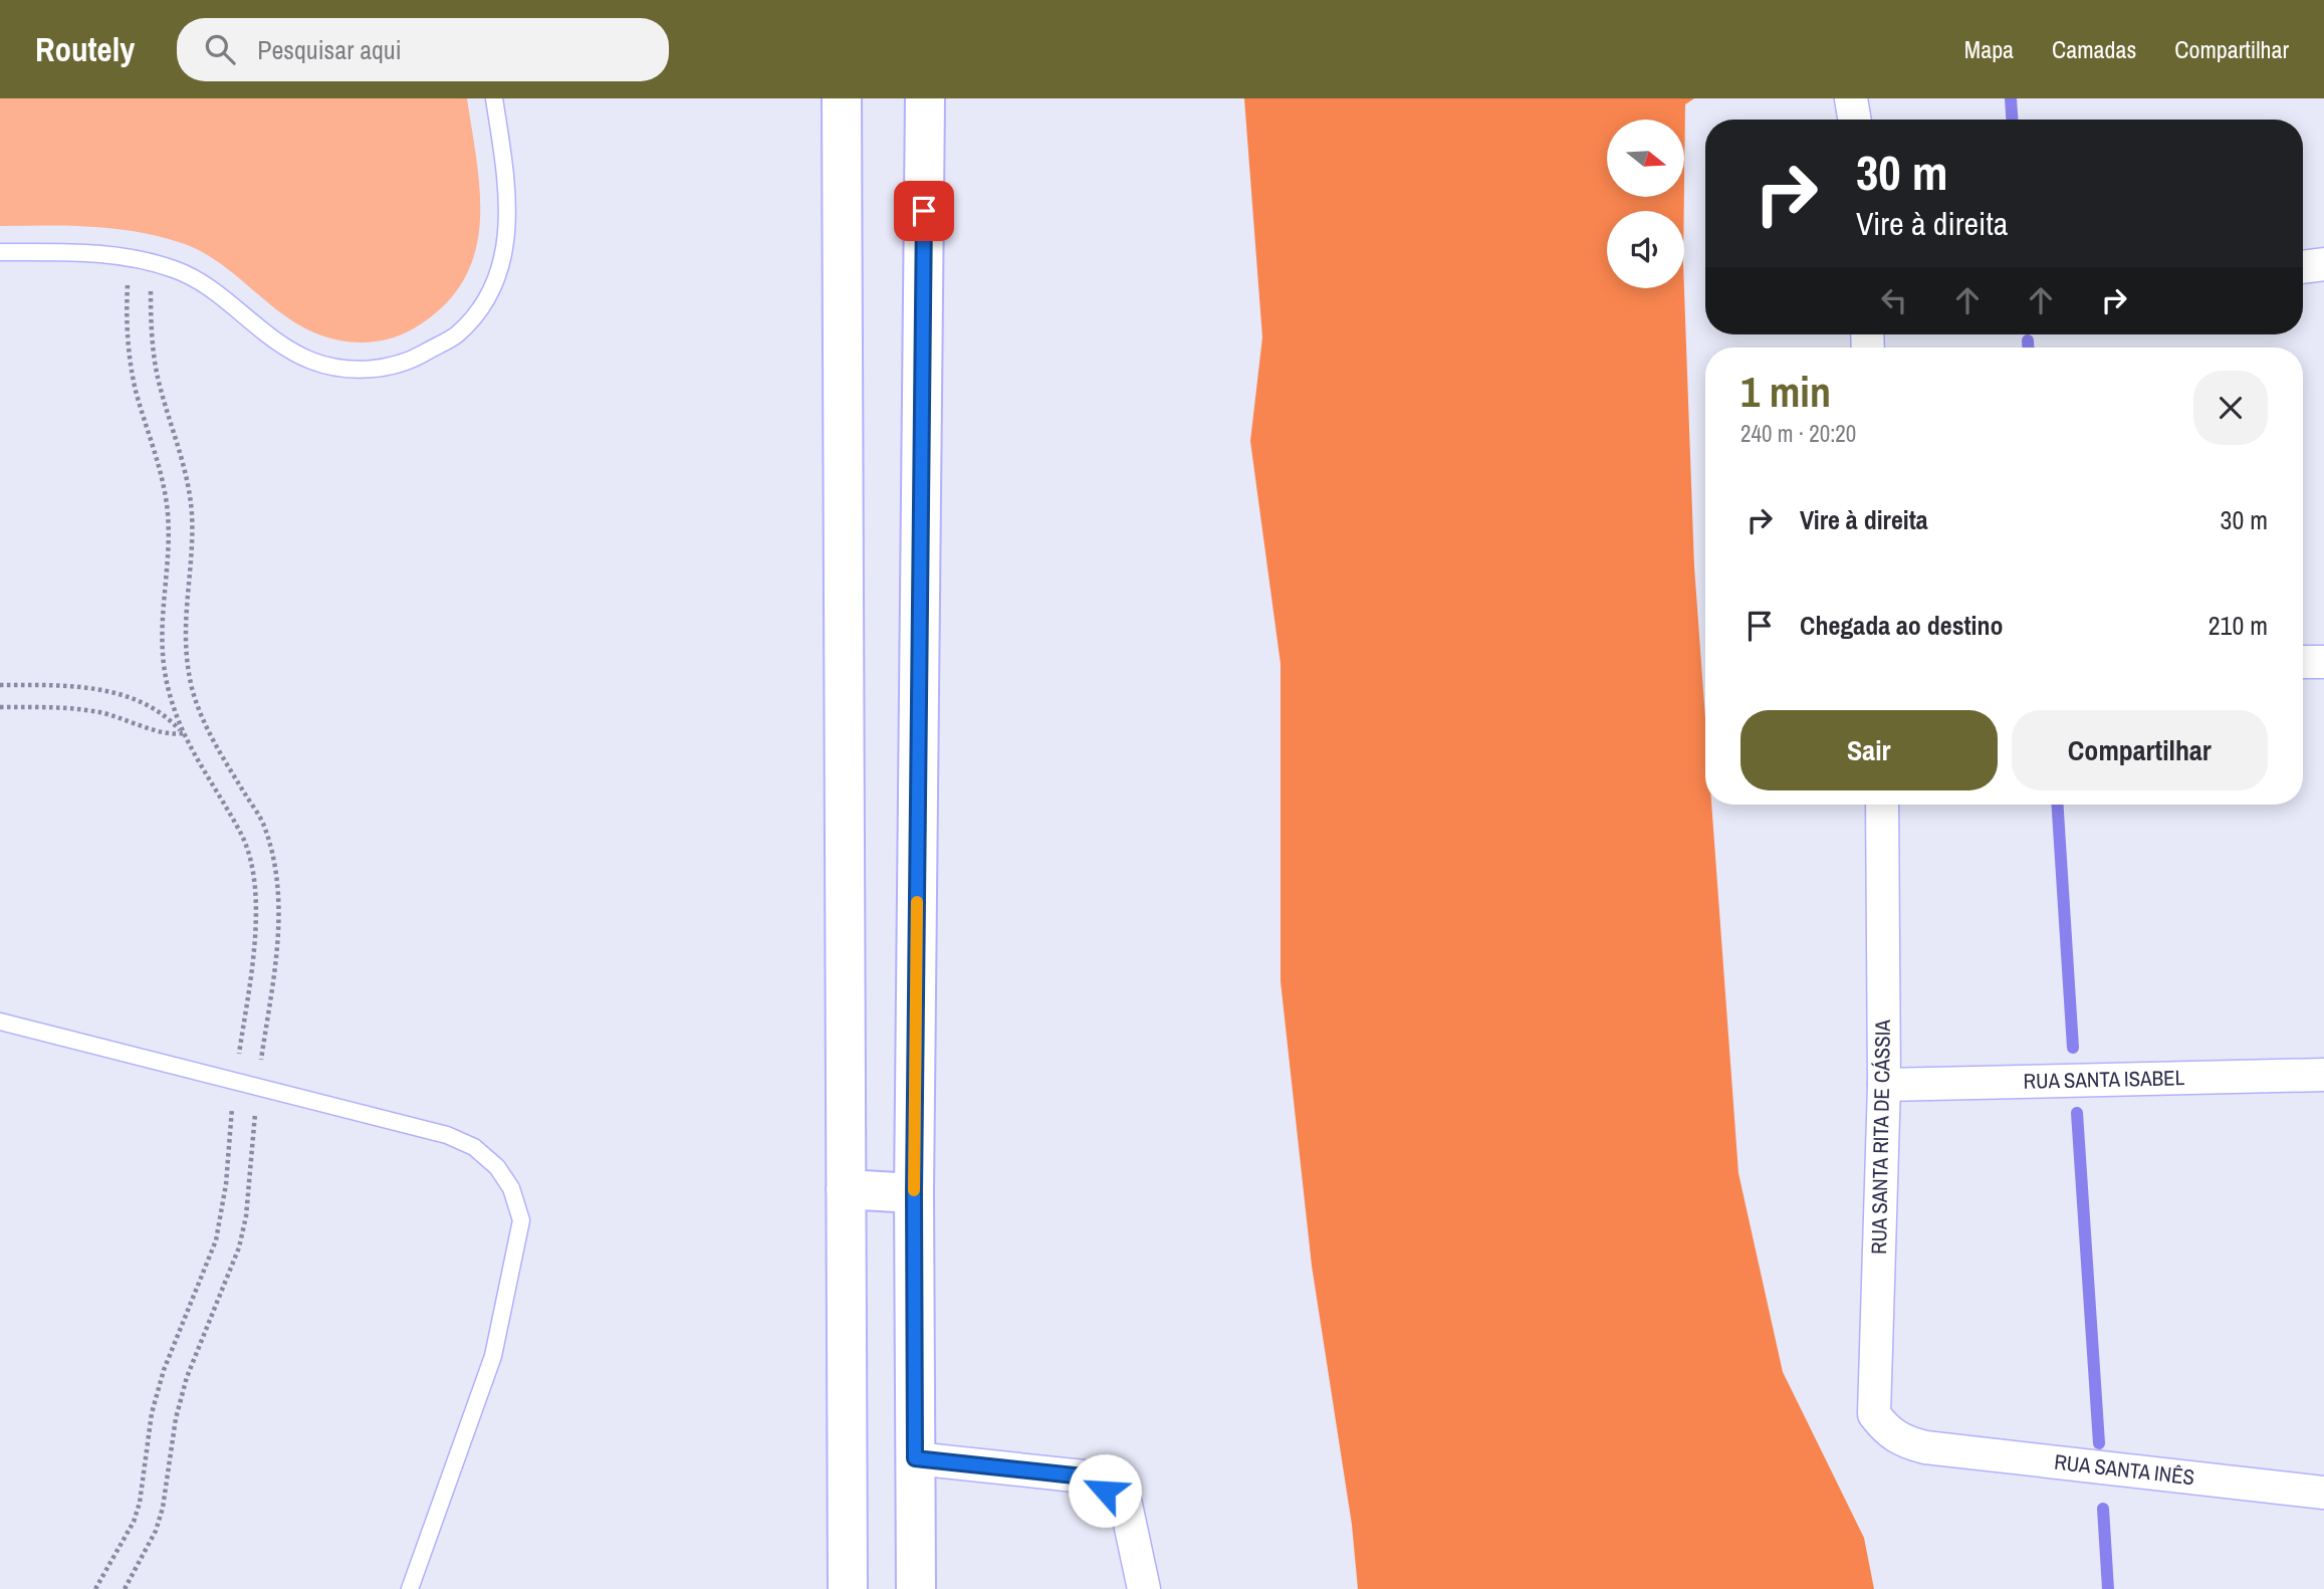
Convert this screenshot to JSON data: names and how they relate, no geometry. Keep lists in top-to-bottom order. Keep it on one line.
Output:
{"streets":{"street":["RUA SANTA ISABEL","RUA SANTA RITA DE CÁSSIA","RUA SANTA INÊS"]},"crossings":[["RUA SANTA ISABEL","RUA SANTA RITA DE CÁSSIA"],["RUA SANTA RITA DE CÁSSIA","RUA SANTA INÊS"]],"north":"right","page":{"header":"Routely","search":"Pesquisar aqui","nav":["Mapa","Camadas","Compartilhar"],"turn":["30 m","Vire à direita"],"heading":["1 min","240 m · 20:20"],"list":[{"name":"Vire à direita","value":"30 m"},{"name":"Chegada ao destino","value":"210 m"}],"buttons":["Sair","Compartilhar"]}}
